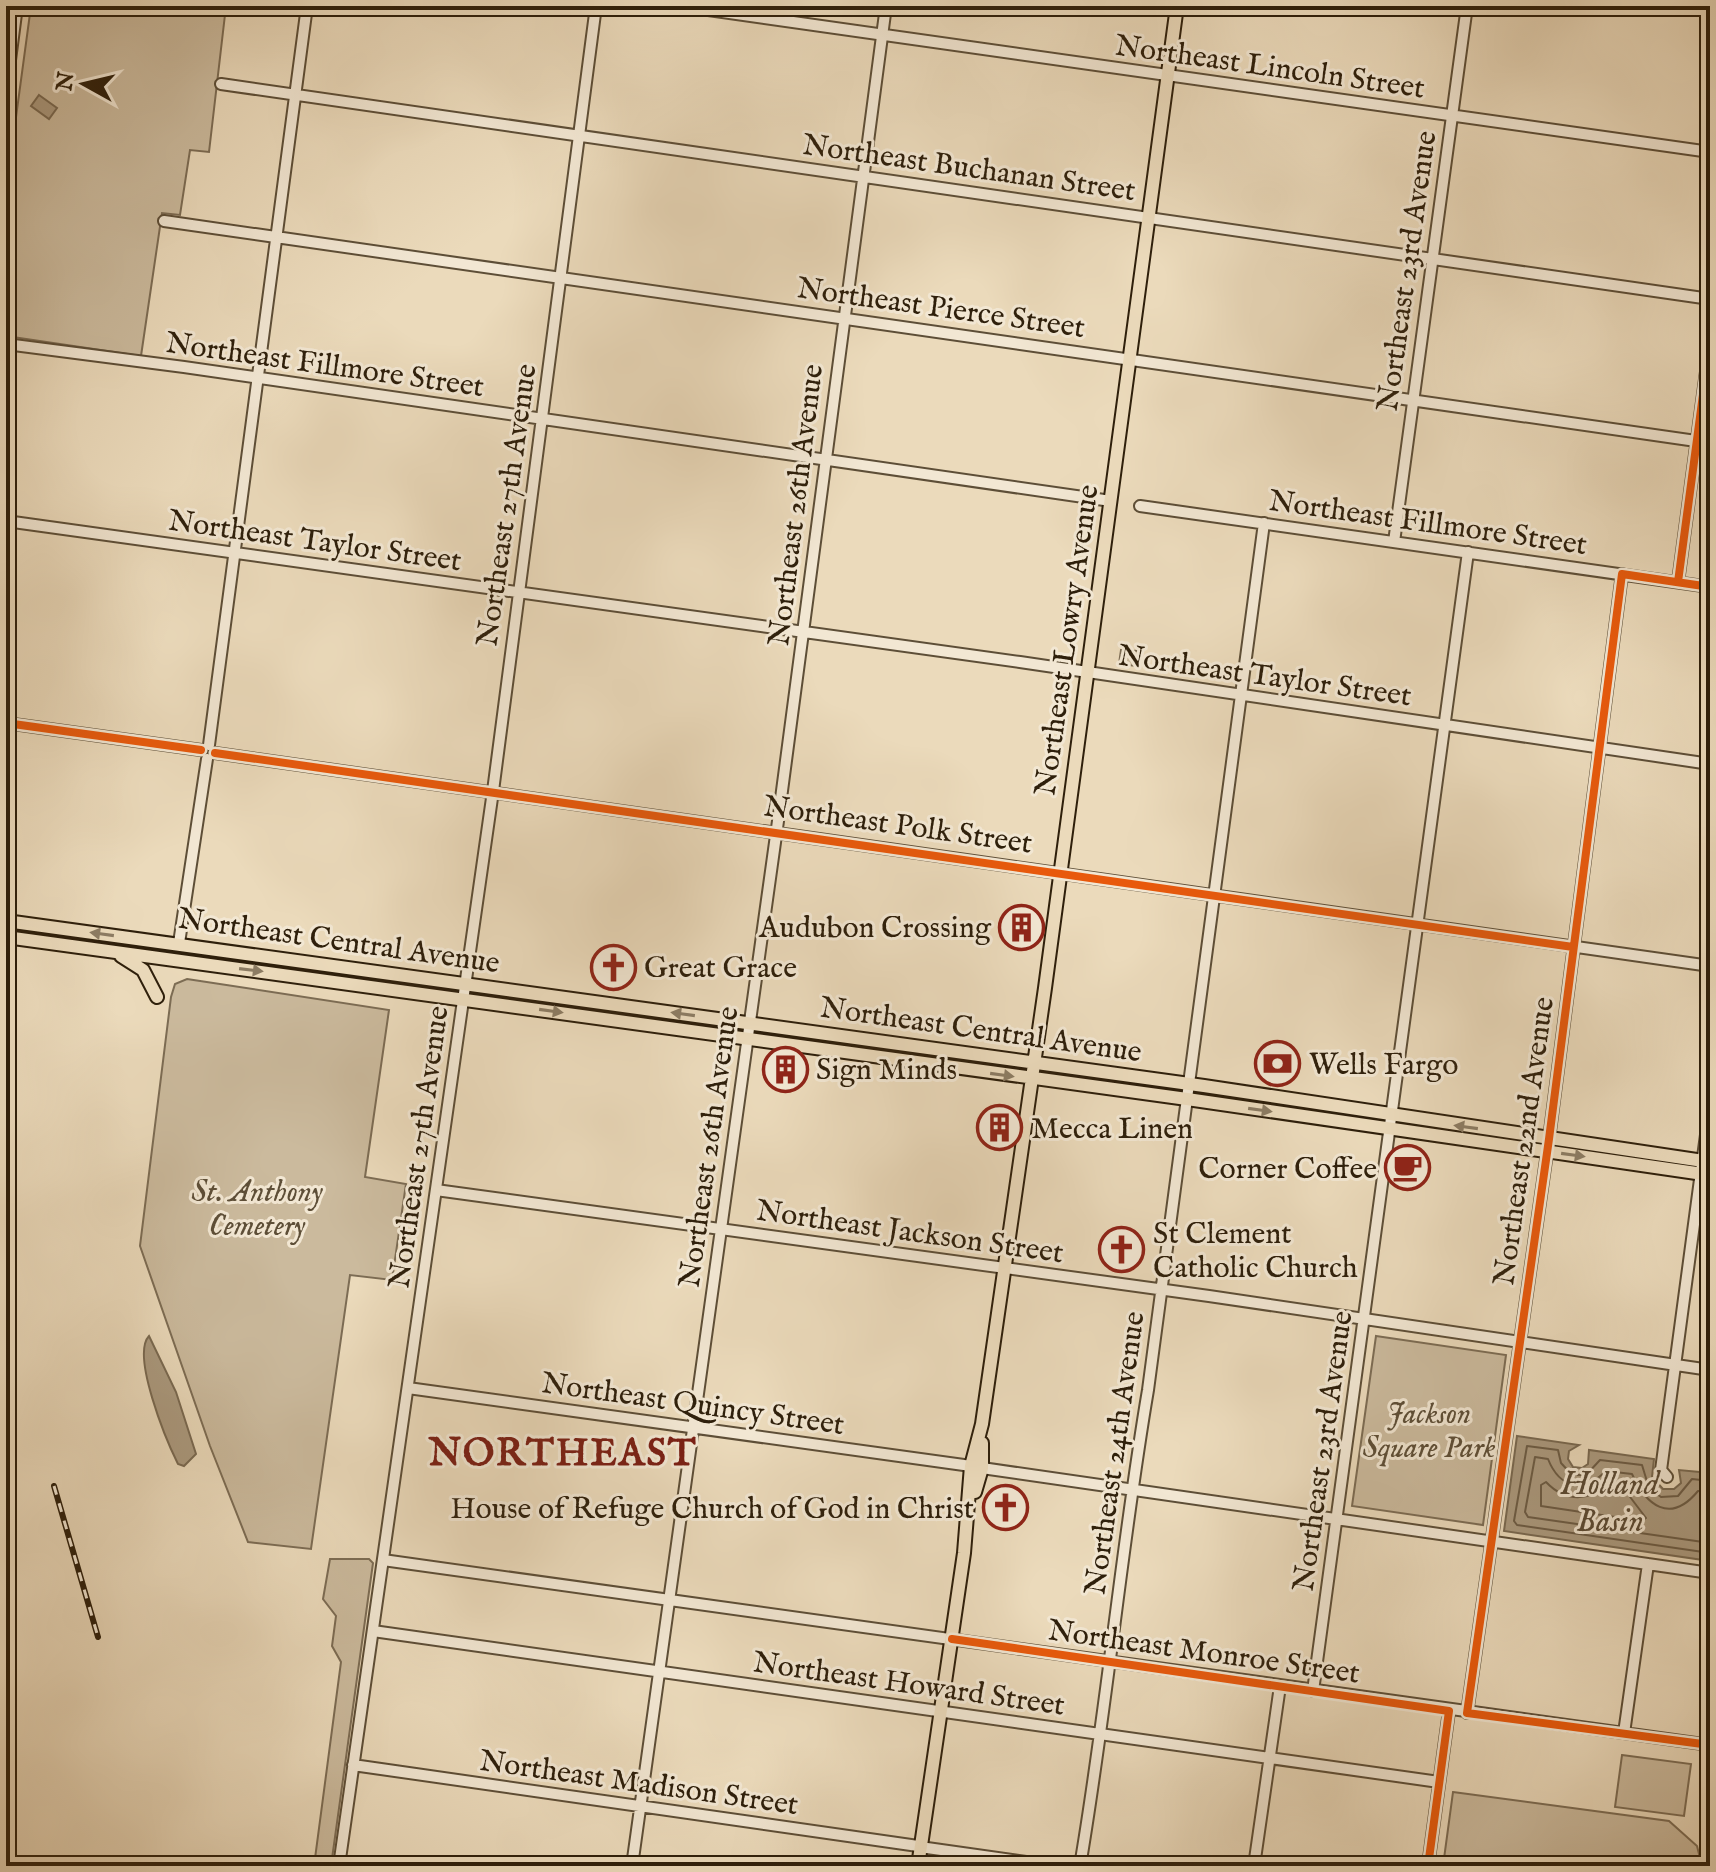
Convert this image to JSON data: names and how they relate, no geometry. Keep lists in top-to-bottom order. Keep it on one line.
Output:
{"streets":{"main road":["Northeast Lowry Avenue","Northeast Central Avenue"],"street":["Northeast Lincoln Street","Northeast Buchanan Street","Northeast 23rd Avenue","Northeast Pierce Street","Northeast Fillmore Street","Northeast 27th Avenue","Northeast 26th Avenue","Northeast Taylor Street","Northeast Polk Street","Northeast 22nd Avenue","Northeast Jackson Street","Northeast Quincy Street","Northeast 24th Avenue","Northeast Monroe Street","Northeast Howard Street","Northeast Madison Street"]},"crossings":[["Northeast Lincoln Street","Northeast 23rd Avenue"],["Northeast Lincoln Street","Northeast 26th Avenue"],["Northeast Lincoln Street","Northeast Lowry Avenue"],["Northeast Buchanan Street","Northeast 23rd Avenue"],["Northeast Buchanan Street","Northeast 27th Avenue"],["Northeast Buchanan Street","Northeast 26th Avenue"],["Northeast Buchanan Street","Northeast Lowry Avenue"],["Northeast 23rd Avenue","Northeast Pierce Street"],["Northeast 23rd Avenue","Northeast Fillmore Street"],["Northeast 23rd Avenue","Northeast Taylor Street"],["Northeast 23rd Avenue","Northeast Polk Street"],["Northeast 23rd Avenue","Northeast Central Avenue"],["Northeast 23rd Avenue","Northeast Jackson Street"],["Northeast 23rd Avenue","Northeast Quincy Street"],["Northeast 23rd Avenue","Northeast Monroe Street"],["Northeast Pierce Street","Northeast 27th Avenue"],["Northeast Pierce Street","Northeast 26th Avenue"],["Northeast Pierce Street","Northeast Lowry Avenue"],["Northeast Fillmore Street","Northeast 27th Avenue"],["Northeast Fillmore Street","Northeast 26th Avenue"],["Northeast Fillmore Street","Northeast Lowry Avenue"],["Northeast Fillmore Street","Northeast 22nd Avenue"],["Northeast Fillmore Street","Northeast 24th Avenue"],["Northeast 27th Avenue","Northeast Taylor Street"],["Northeast 27th Avenue","Northeast Polk Street"],["Northeast 27th Avenue","Northeast Central Avenue"],["Northeast 27th Avenue","Northeast Jackson Street"],["Northeast 27th Avenue","Northeast Quincy Street"],["Northeast 27th Avenue","Northeast Monroe Street"],["Northeast 27th Avenue","Northeast Howard Street"],["Northeast 27th Avenue","Northeast Madison Street"],["Northeast 26th Avenue","Northeast Taylor Street"],["Northeast 26th Avenue","Northeast Polk Street"],["Northeast 26th Avenue","Northeast Central Avenue"],["Northeast 26th Avenue","Northeast Jackson Street"],["Northeast 26th Avenue","Northeast Quincy Street"],["Northeast 26th Avenue","Northeast Monroe Street"],["Northeast 26th Avenue","Northeast Howard Street"],["Northeast 26th Avenue","Northeast Madison Street"],["Northeast Taylor Street","Northeast Lowry Avenue"],["Northeast Taylor Street","Northeast 22nd Avenue"],["Northeast Taylor Street","Northeast 24th Avenue"],["Northeast Lowry Avenue","Northeast Polk Street"],["Northeast Lowry Avenue","Northeast Central Avenue"],["Northeast Lowry Avenue","Northeast Jackson Street"],["Northeast Lowry Avenue","Northeast Quincy Street"],["Northeast Lowry Avenue","Northeast Monroe Street"],["Northeast Lowry Avenue","Northeast Howard Street"],["Northeast Lowry Avenue","Northeast Madison Street"],["Northeast Polk Street","Northeast 22nd Avenue"],["Northeast Polk Street","Northeast 24th Avenue"],["Northeast Central Avenue","Northeast 22nd Avenue"],["Northeast Central Avenue","Northeast 24th Avenue"],["Northeast 22nd Avenue","Northeast Jackson Street"],["Northeast 22nd Avenue","Northeast Quincy Street"],["Northeast 22nd Avenue","Northeast Monroe Street"],["Northeast Jackson Street","Northeast 24th Avenue"],["Northeast Quincy Street","Northeast 24th Avenue"],["Northeast 24th Avenue","Northeast Monroe Street"],["Northeast 24th Avenue","Northeast Howard Street"]],"districts":["NORTHEAST"],"water":["Holland Basin"],"parks":["St. Anthony Cemetery","Jackson Square Park"],"places":{"building":["Audubon Crossing","Sign Minds","Mecca Linen"],"church":["Great Grace","St Clement Catholic Church","House of Refuge Church of God in Christ"],"bank":["Wells Fargo"],"cafe":["Corner Coffee"]},"north":"left"}
